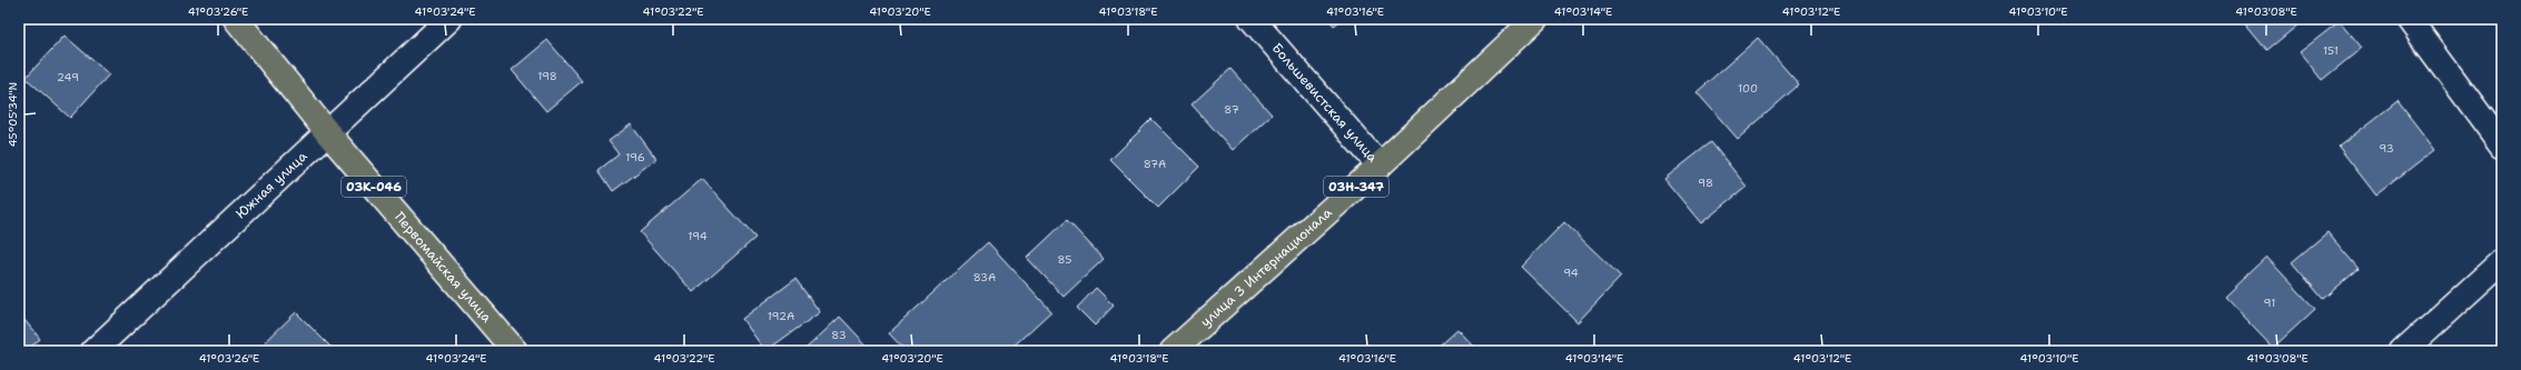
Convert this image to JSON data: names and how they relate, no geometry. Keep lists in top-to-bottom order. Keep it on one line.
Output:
{"streets":{"main road":["03К-046","03Н-347","улица 3 Интернационала","Первомайская улица"],"street":["Большевистская улица","Южная улица"]},"crossings":[["Большевистская улица","улица 3 Интернационала"],["Южная улица","Первомайская улица"]],"house_numbers":["151","198","249","100","87","93","196","87А","98","194","85","94","83А","91","192А","83"],"coordinates":["41°03'26\"E","41°03'24\"E","41°03'22\"E","41°03'20\"E","41°03'18\"E","41°03'16\"E","41°03'14\"E","41°03'12\"E","41°03'10\"E","41°03'08\"E","45°05'34\"N"]}
